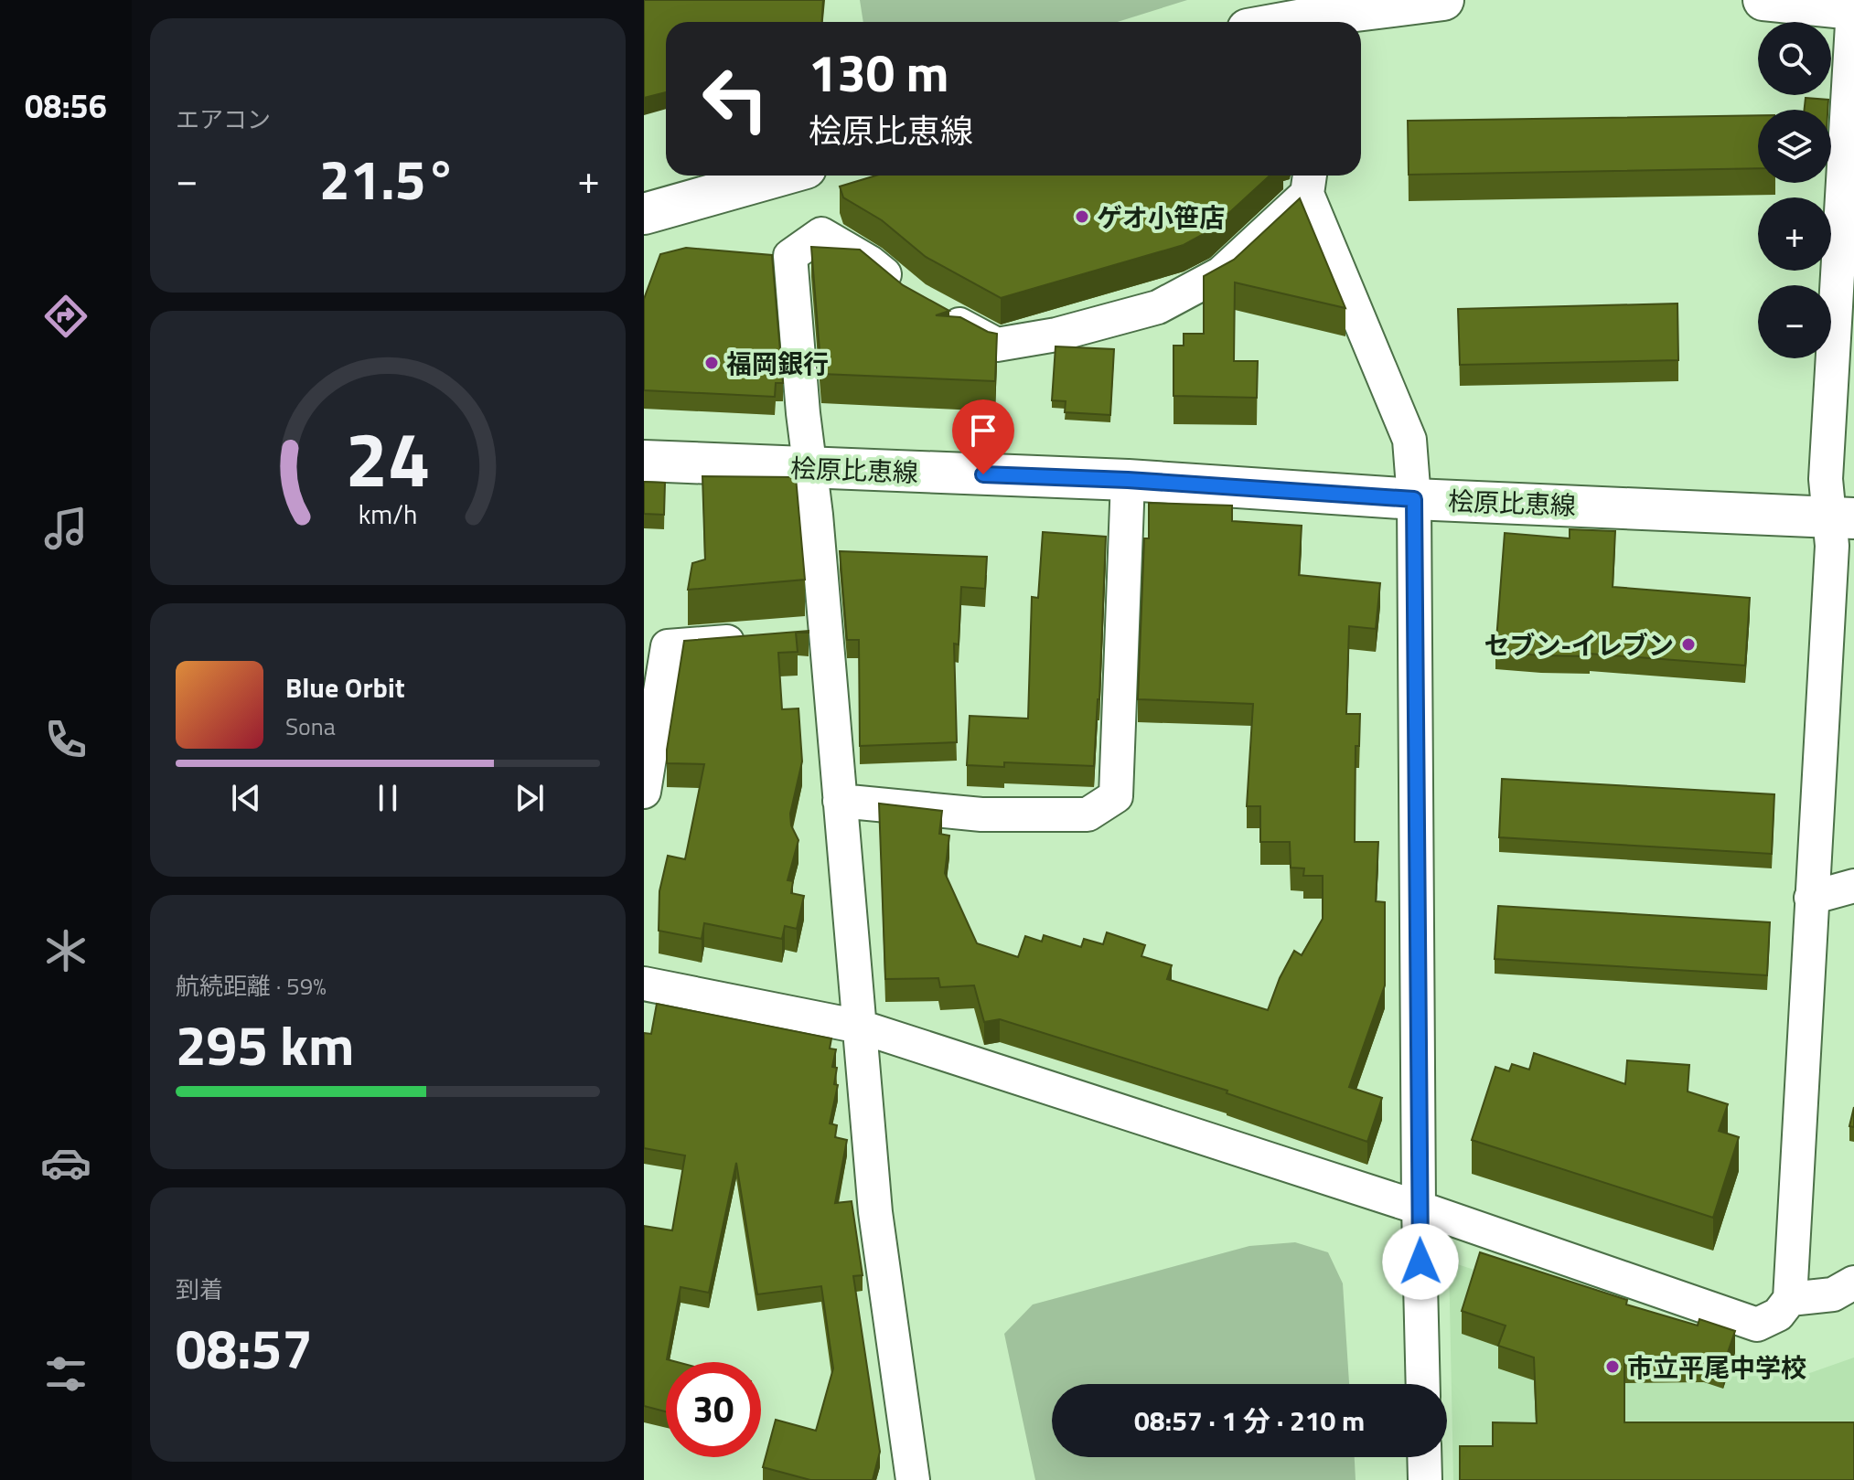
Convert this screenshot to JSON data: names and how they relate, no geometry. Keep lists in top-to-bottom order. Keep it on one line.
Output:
{"streets":{"main road":["桧原比恵線"]},"places":["ゲオ小笹店","福岡銀行","セブン-イレブン","市立平尾中学校"],"page":{"tabs":"08:56","tile":["エアコン",["航続距離 · 59%","295 km"],["到着","08:57"]],"map_buttons":["+","−"],"turn":["130 m","桧原比恵線"],"heat":["−","21.5°","+"],"song":["Blue Orbit","Sona"],"limit":"30","trip":"08:57 · 1 分 · 210 m","gauge":["24","km/h"]}}
